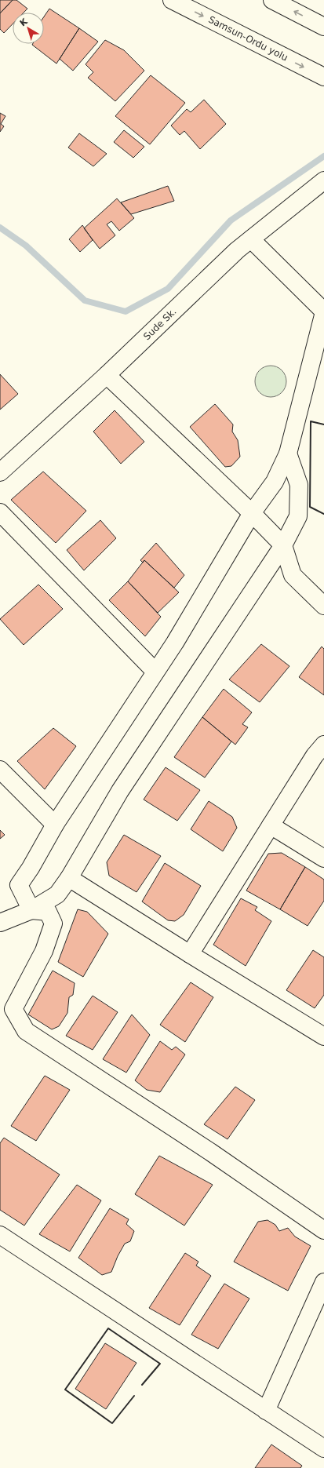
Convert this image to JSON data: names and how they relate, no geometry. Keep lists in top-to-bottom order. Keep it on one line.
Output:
{"streets":{"main road":["Samsun-Ordu yolu","Sude Sk."]},"north":"top left"}
